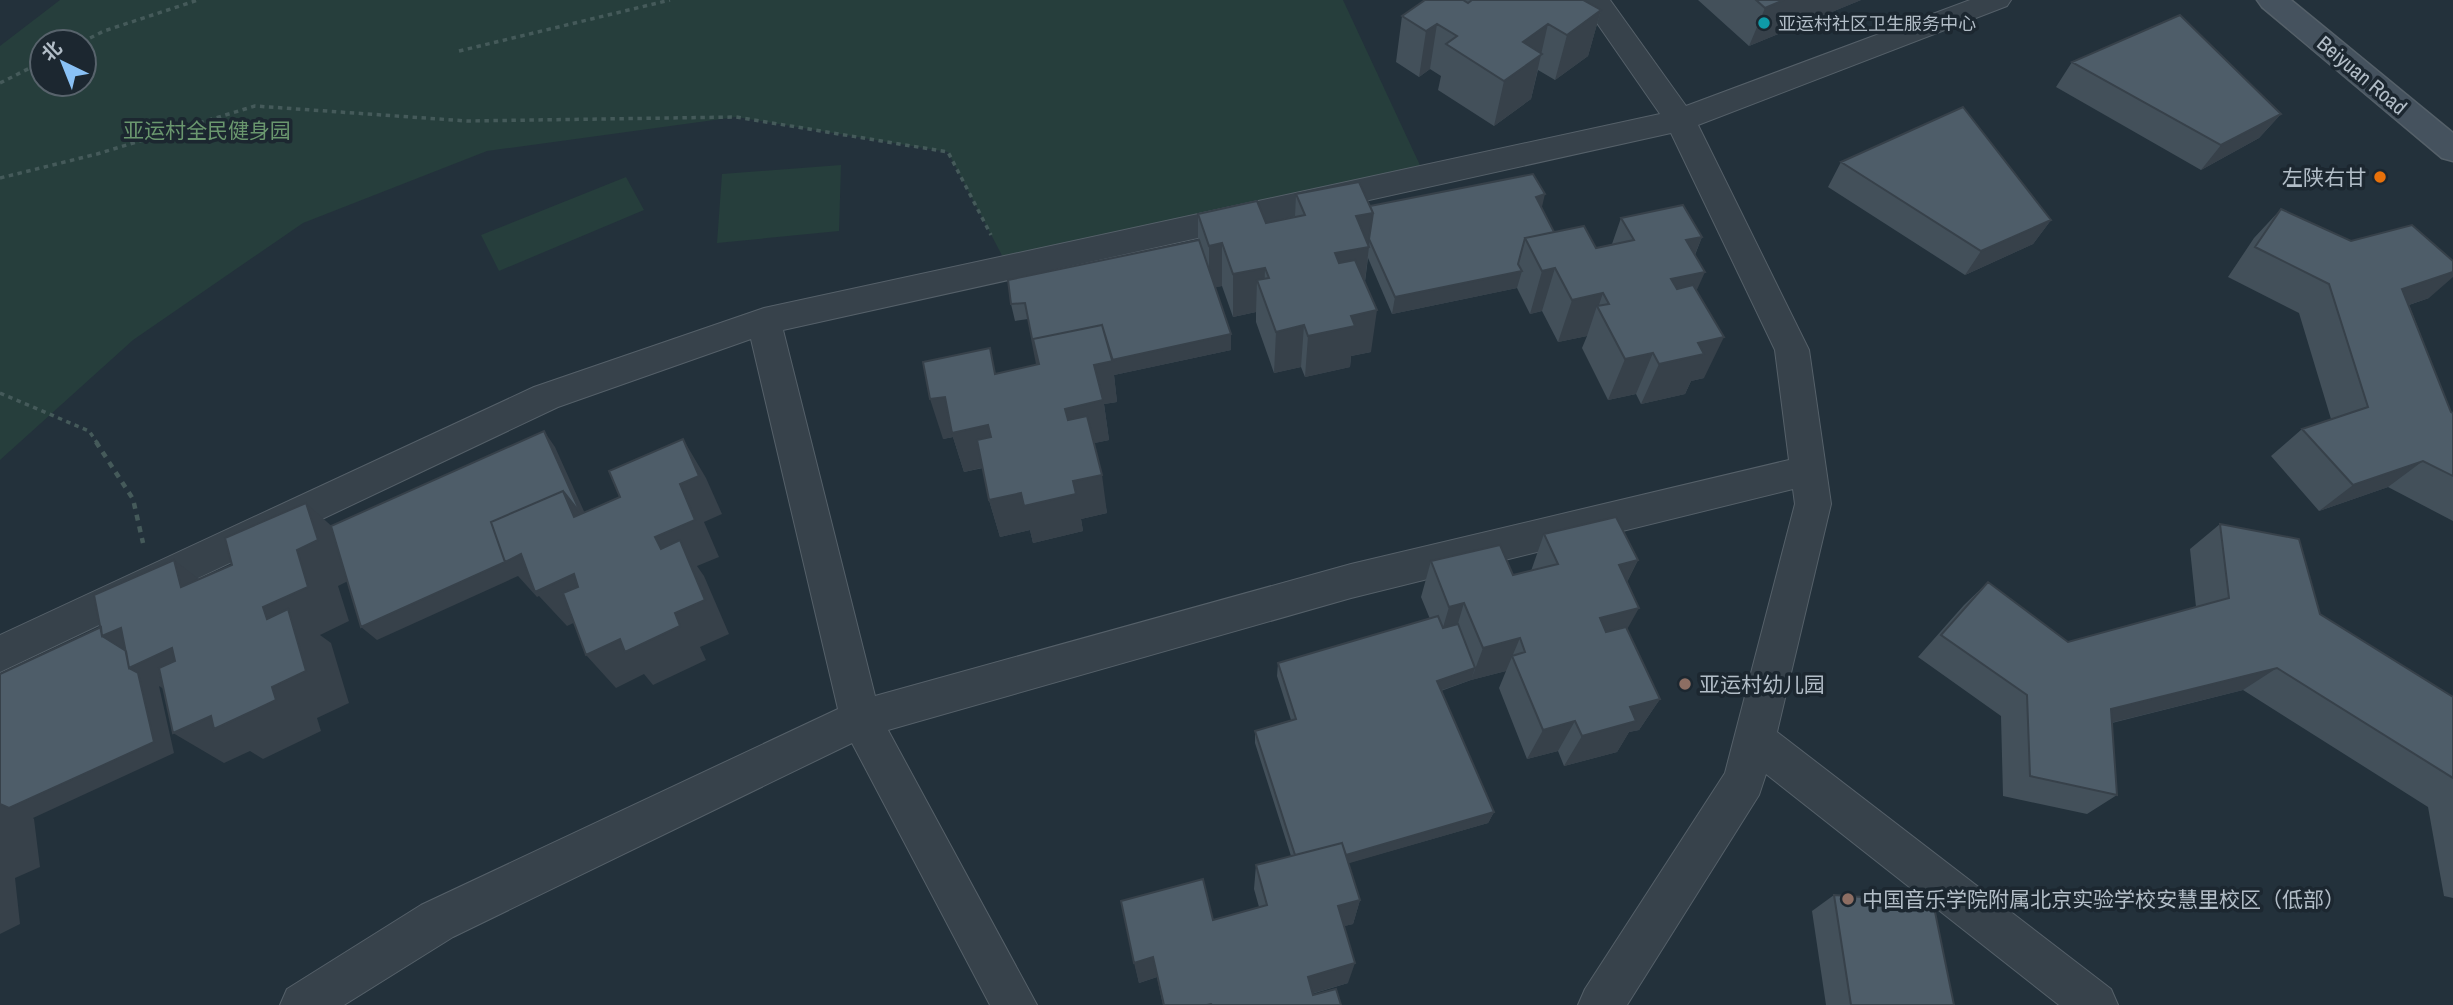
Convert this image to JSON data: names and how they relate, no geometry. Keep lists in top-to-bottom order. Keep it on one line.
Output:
{"streets":{"street":["Beiyuan Road"]},"parks":["亚运村全民健身园"],"places":["亚运村社区卫生服务中心","左陕右甘","亚运村幼儿园","中国音乐学院附属北京实验学校安慧里校区（低部）"],"north":"top left"}
